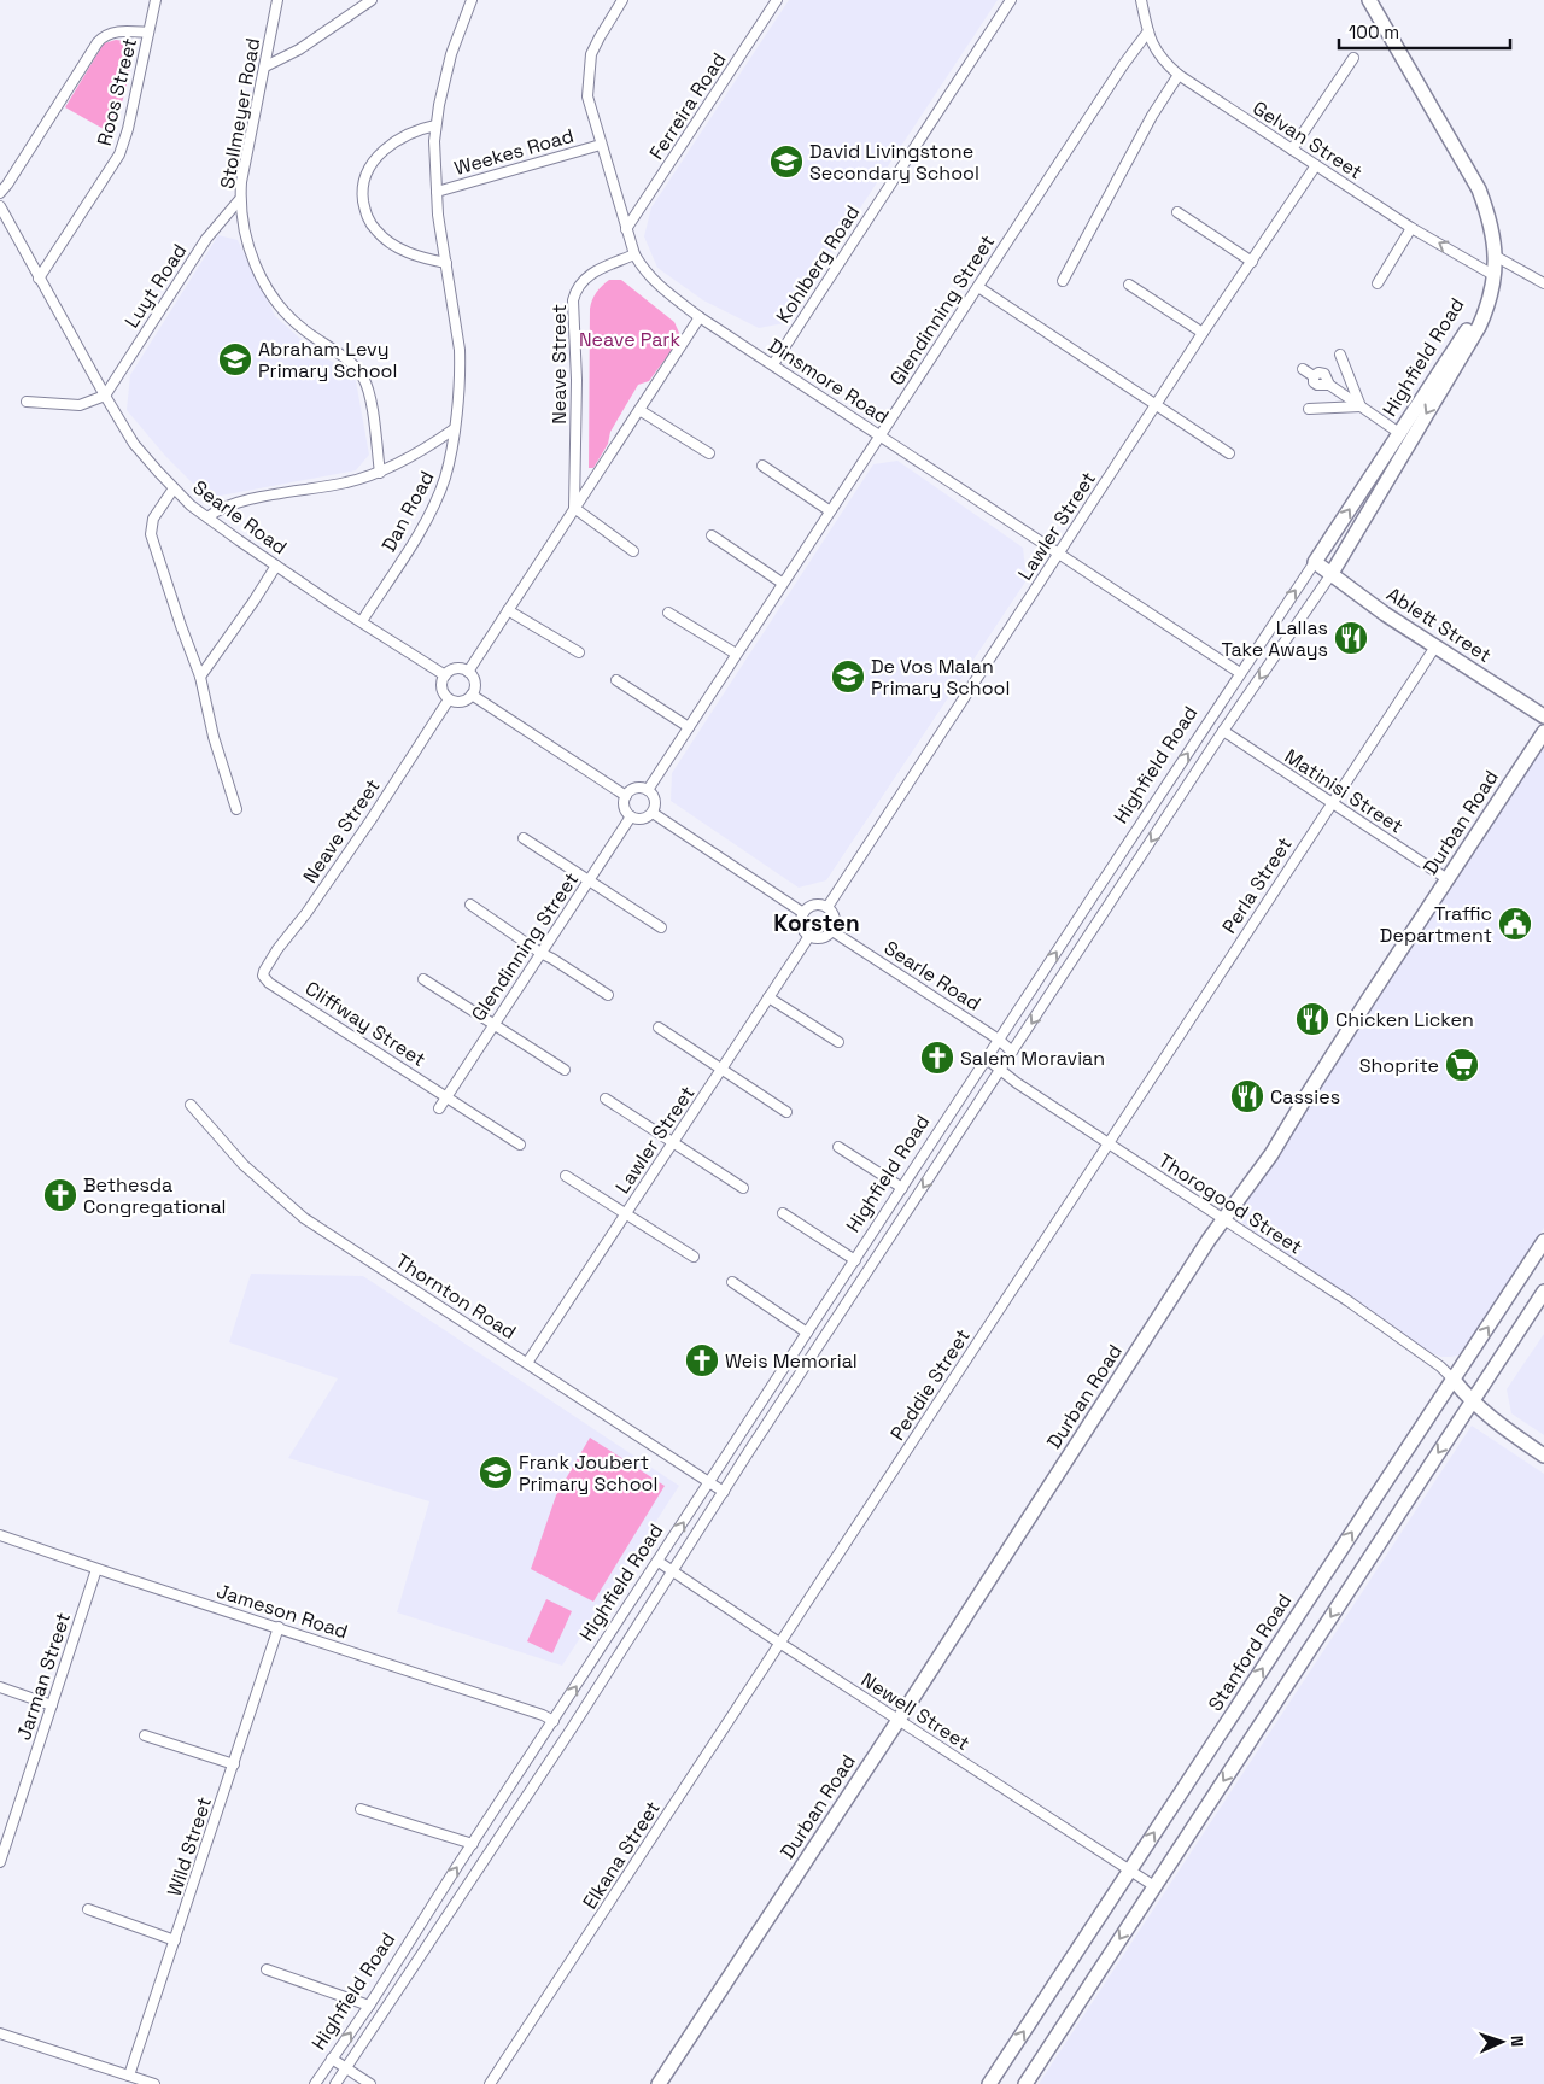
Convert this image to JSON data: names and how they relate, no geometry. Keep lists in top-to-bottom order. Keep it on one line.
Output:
{"streets":{"street":["Roos Street","Ferreira Road","Stollmeyer Road","Gelvan Street","Weekes Road","Kohlberg Road","Luyt Road","Glendinning Street","Highfield Road","Neave Street","Dinsmore Road","Dan Road","Searle Road","Lawler Street","Ablett Street","Matinisi Street","Durban Road","Perla Street","Cliffway Street","Thorogood Street","Thornton Road","Peddie Street","Jameson Road","Stanford Road","Jarman Street","Newell Street","Wild Street","Elkana Street"]},"crossings":[["Roos Street","Searle Road"],["Ferreira Road","Dinsmore Road"],["Stollmeyer Road","Luyt Road"],["Gelvan Street","Glendinning Street"],["Gelvan Street","Highfield Road"],["Gelvan Street","Lawler Street"],["Weekes Road","Dinsmore Road"],["Weekes Road","Dan Road"],["Kohlberg Road","Dinsmore Road"],["Luyt Road","Searle Road"],["Glendinning Street","Dinsmore Road"],["Glendinning Street","Cliffway Street"],["Highfield Road","Dinsmore Road"],["Highfield Road","Searle Road"],["Highfield Road","Ablett Street"],["Highfield Road","Matinisi Street"],["Highfield Road","Thorogood Street"],["Highfield Road","Thornton Road"],["Highfield Road","Jameson Road"],["Highfield Road","Newell Street"],["Neave Street","Dinsmore Road"],["Neave Street","Searle Road"],["Neave Street","Cliffway Street"],["Dinsmore Road","Lawler Street"],["Dan Road","Searle Road"],["Searle Road","Lawler Street"],["Lawler Street","Thornton Road"],["Ablett Street","Perla Street"],["Matinisi Street","Durban Road"],["Matinisi Street","Perla Street"],["Durban Road","Thorogood Street"],["Durban Road","Newell Street"],["Perla Street","Thorogood Street"],["Perla Street","Peddie Street"],["Thorogood Street","Peddie Street"],["Thorogood Street","Stanford Road"],["Peddie Street","Newell Street"],["Peddie Street","Elkana Street"],["Jameson Road","Jarman Street"],["Jameson Road","Wild Street"],["Stanford Road","Newell Street"],["Newell Street","Elkana Street"]],"districts":["Korsten"],"parks":["Neave Park"],"places":{"school or university":["David Livingstone Secondary School","Abraham Levy Primary School","De Vos Malan Primary School","Frank Joubert Primary School"],"restaurant":["Lallas Take Aways","Chicken Licken","Cassies"],"public building":["Traffic Department"],"church":["Salem Moravian","Bethesda Congregational","Weis Memorial"],"supermarket":["Shoprite"]},"scale_bar":"100 m","north":"right"}
